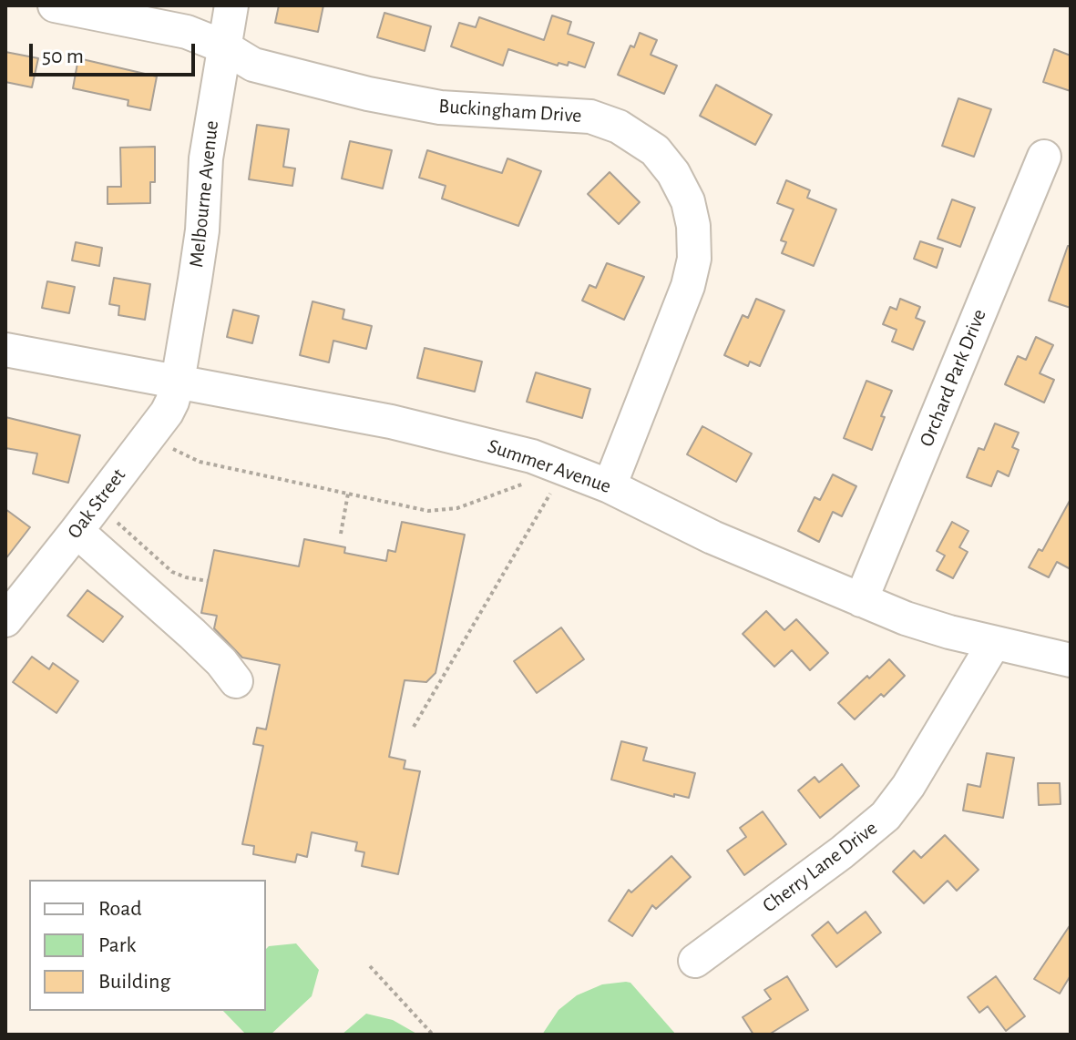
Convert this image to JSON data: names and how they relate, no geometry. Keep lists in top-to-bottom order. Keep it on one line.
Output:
{"streets":{"street":["Buckingham Drive","Melbourne Avenue","Orchard Park Drive","Summer Avenue","Oak Street","Cherry Lane Drive"]},"crossings":[["Buckingham Drive","Melbourne Avenue"],["Buckingham Drive","Summer Avenue"],["Melbourne Avenue","Summer Avenue"],["Melbourne Avenue","Oak Street"],["Orchard Park Drive","Summer Avenue"],["Summer Avenue","Oak Street"],["Summer Avenue","Cherry Lane Drive"]],"legend":["Road","Park","Building"],"scale_bar":"50 m"}
